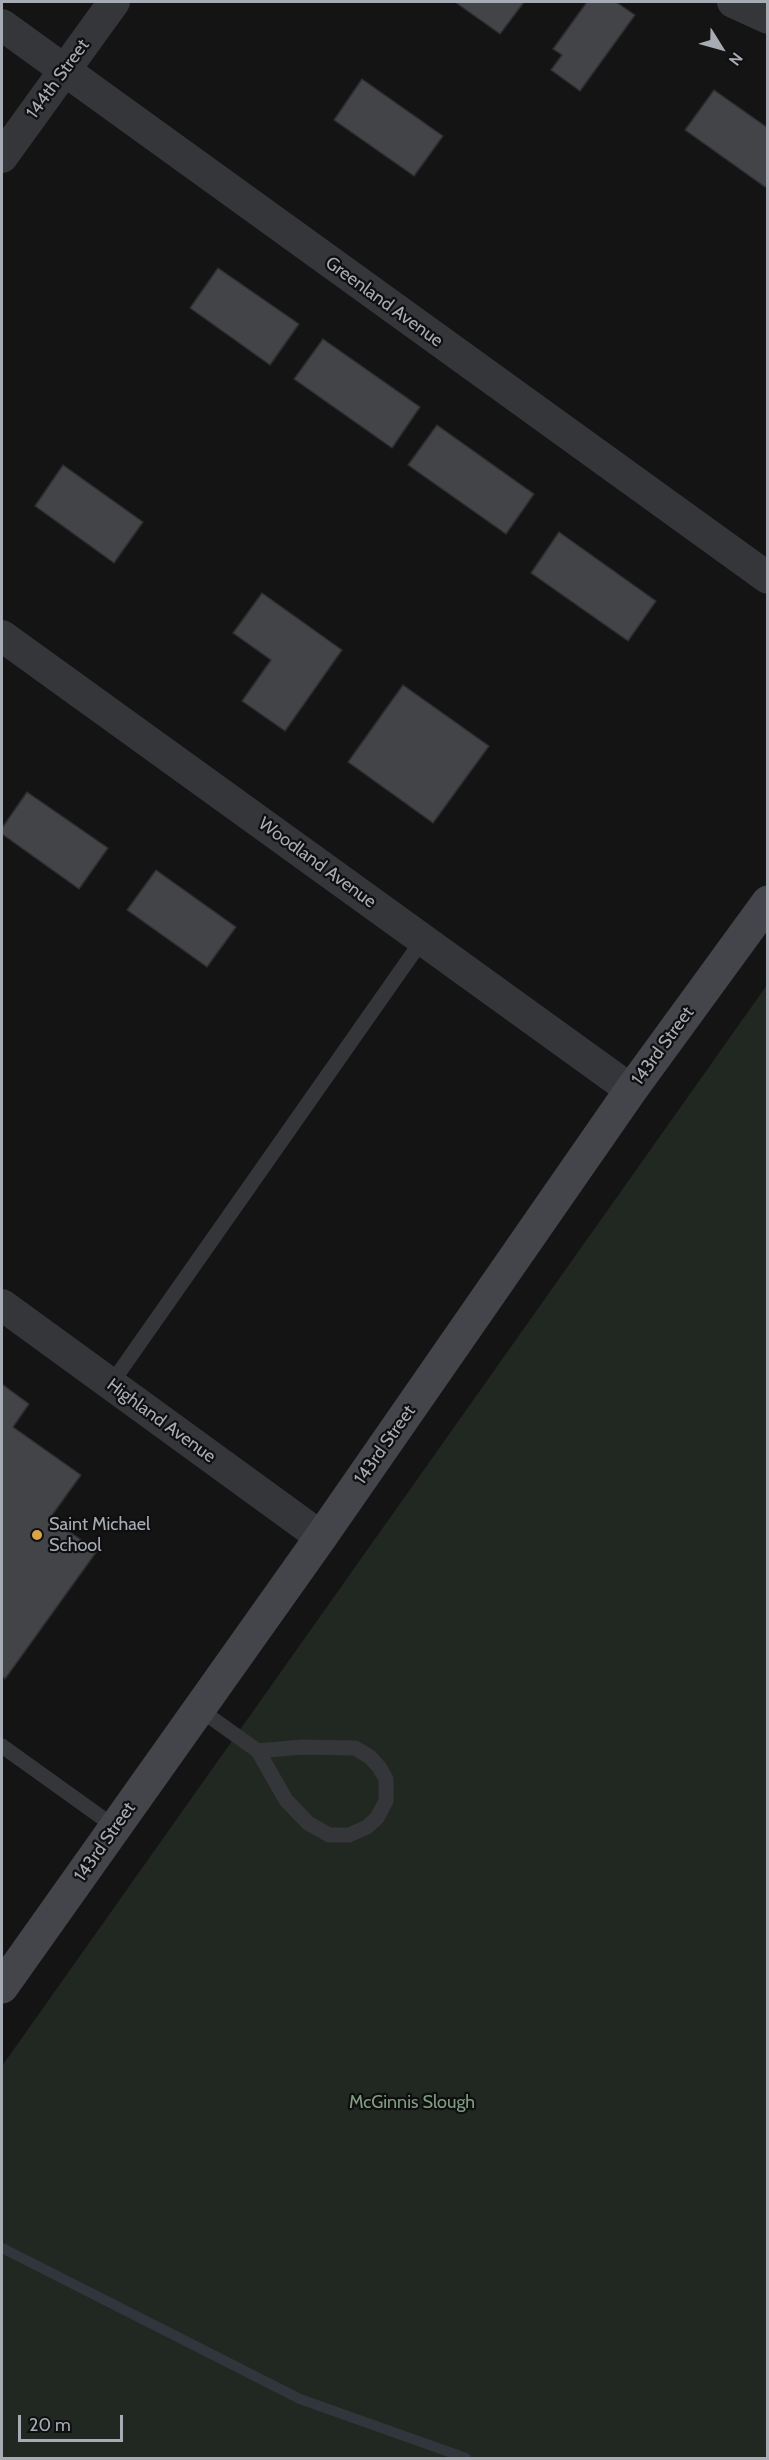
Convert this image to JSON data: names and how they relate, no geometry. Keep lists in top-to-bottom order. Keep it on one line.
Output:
{"streets":{"main road":["143rd Street"],"street":["144th Street","Greenland Avenue","Woodland Avenue","Highland Avenue"]},"crossings":[["144th Street","Greenland Avenue"],["Woodland Avenue","143rd Street"],["143rd Street","Highland Avenue"]],"parks":["McGinnis Slough"],"places":["Saint Michael School"],"scale_bar":"20 m","north":"bottom right"}
